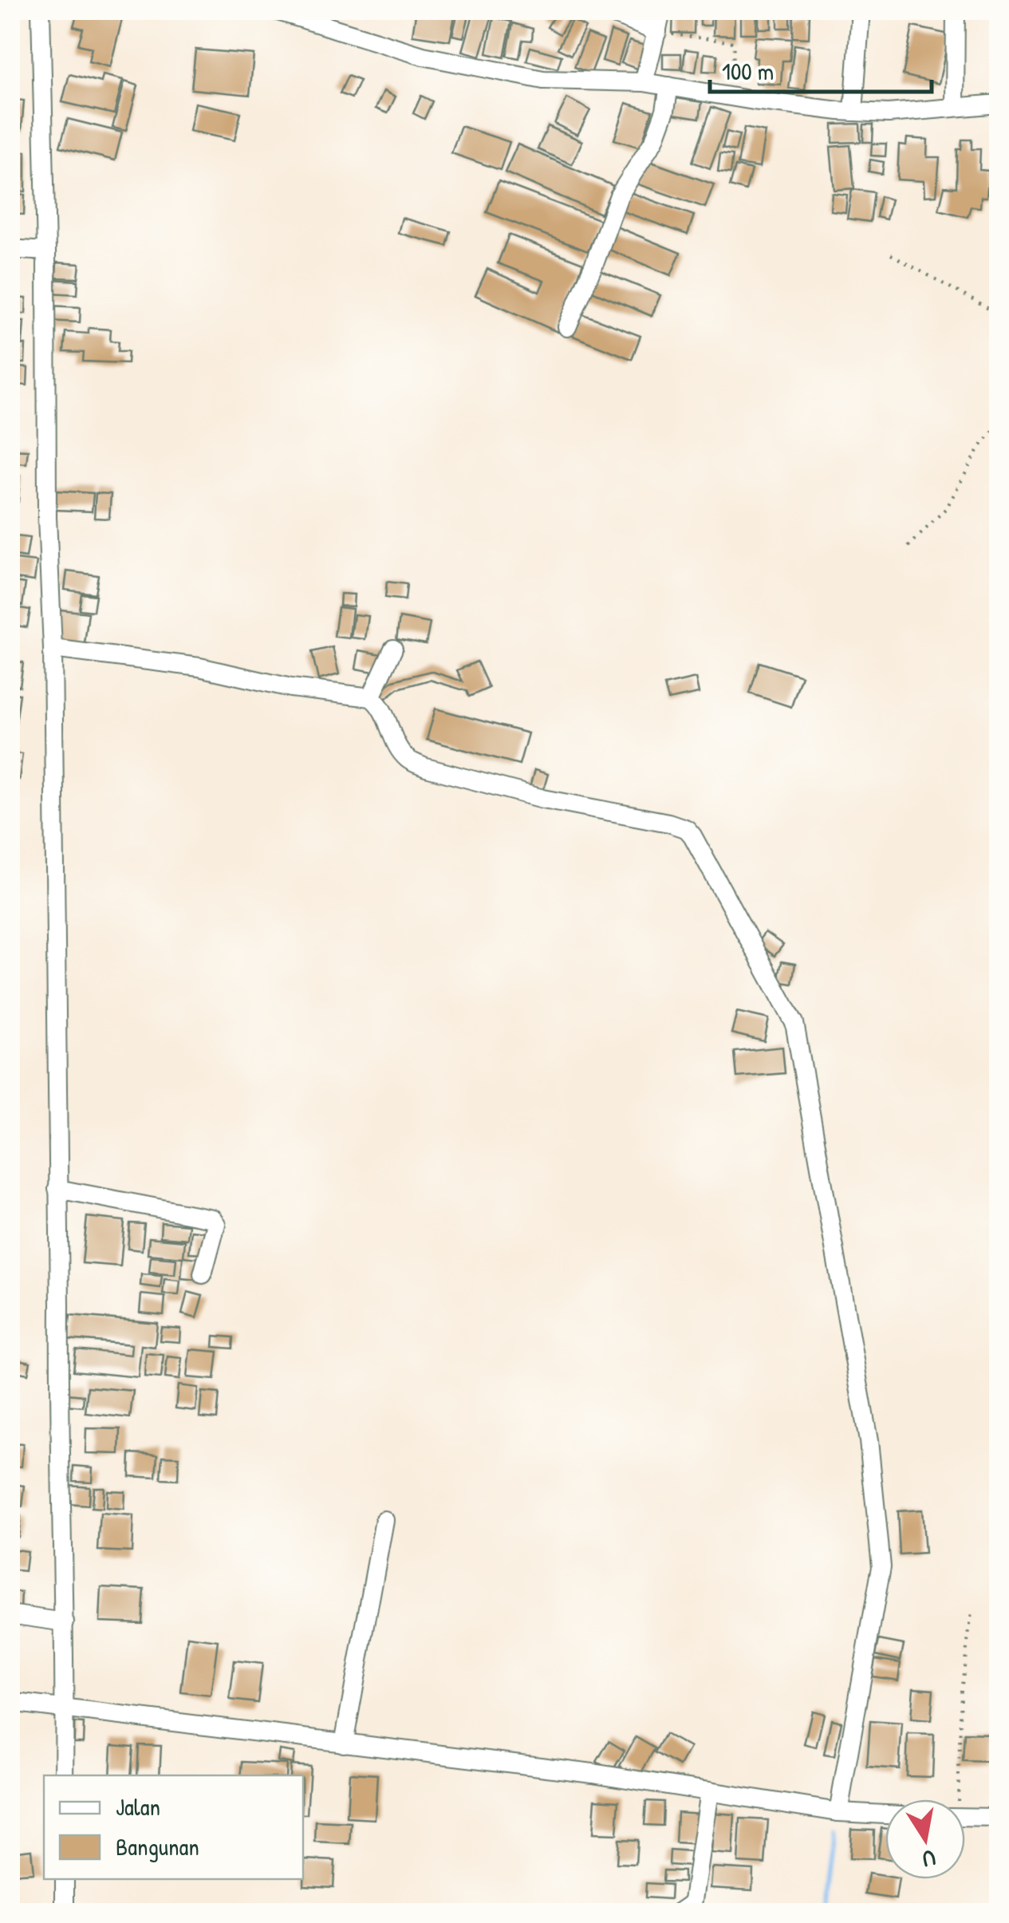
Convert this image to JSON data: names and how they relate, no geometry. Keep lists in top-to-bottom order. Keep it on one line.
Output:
{"legend":["Jalan","Bangunan"],"scale_bar":"100 m","north":"bottom"}
